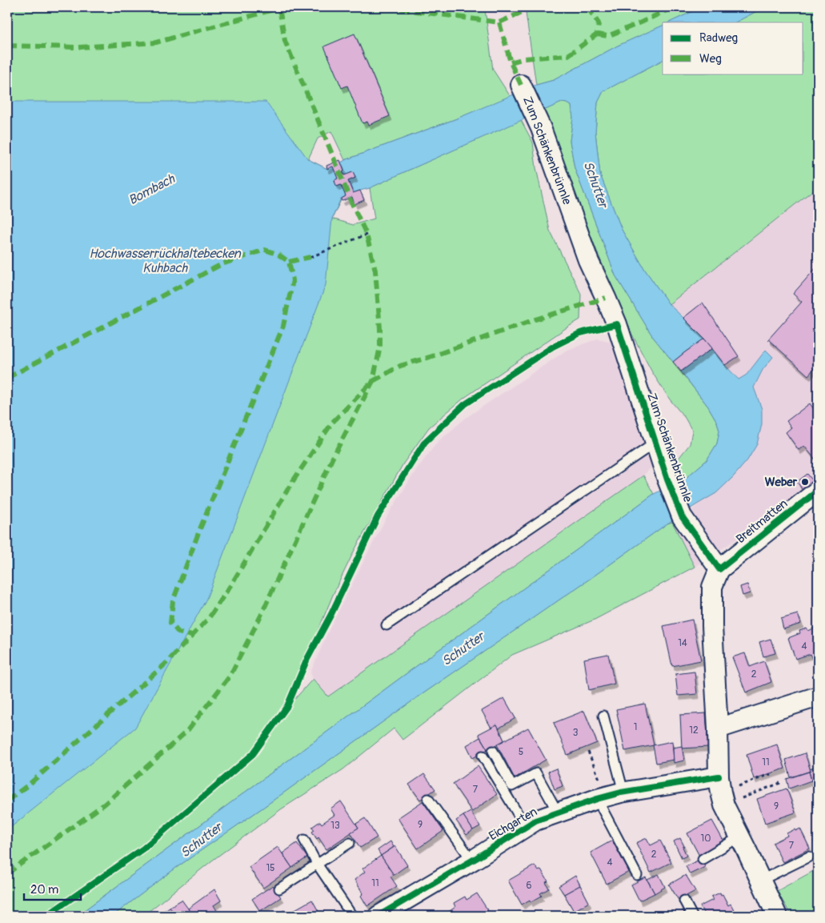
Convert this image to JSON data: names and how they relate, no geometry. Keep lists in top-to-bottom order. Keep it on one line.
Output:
{"streets":{"street":["Zum Schänkenbrünnle","Breitmatten","Eichgarten"]},"crossings":[["Zum Schänkenbrünnle","Breitmatten"]],"water":["Schutter","Bombach","Hochwasserrückhaltebecken Kuhbach"],"places":["Weber"],"house_numbers":["14","4","2","1","12","3","5","11","7","9","9","13","10","7","2","4","15","11","6"],"legend":["Radweg","Weg"],"scale_bar":"20 m"}
